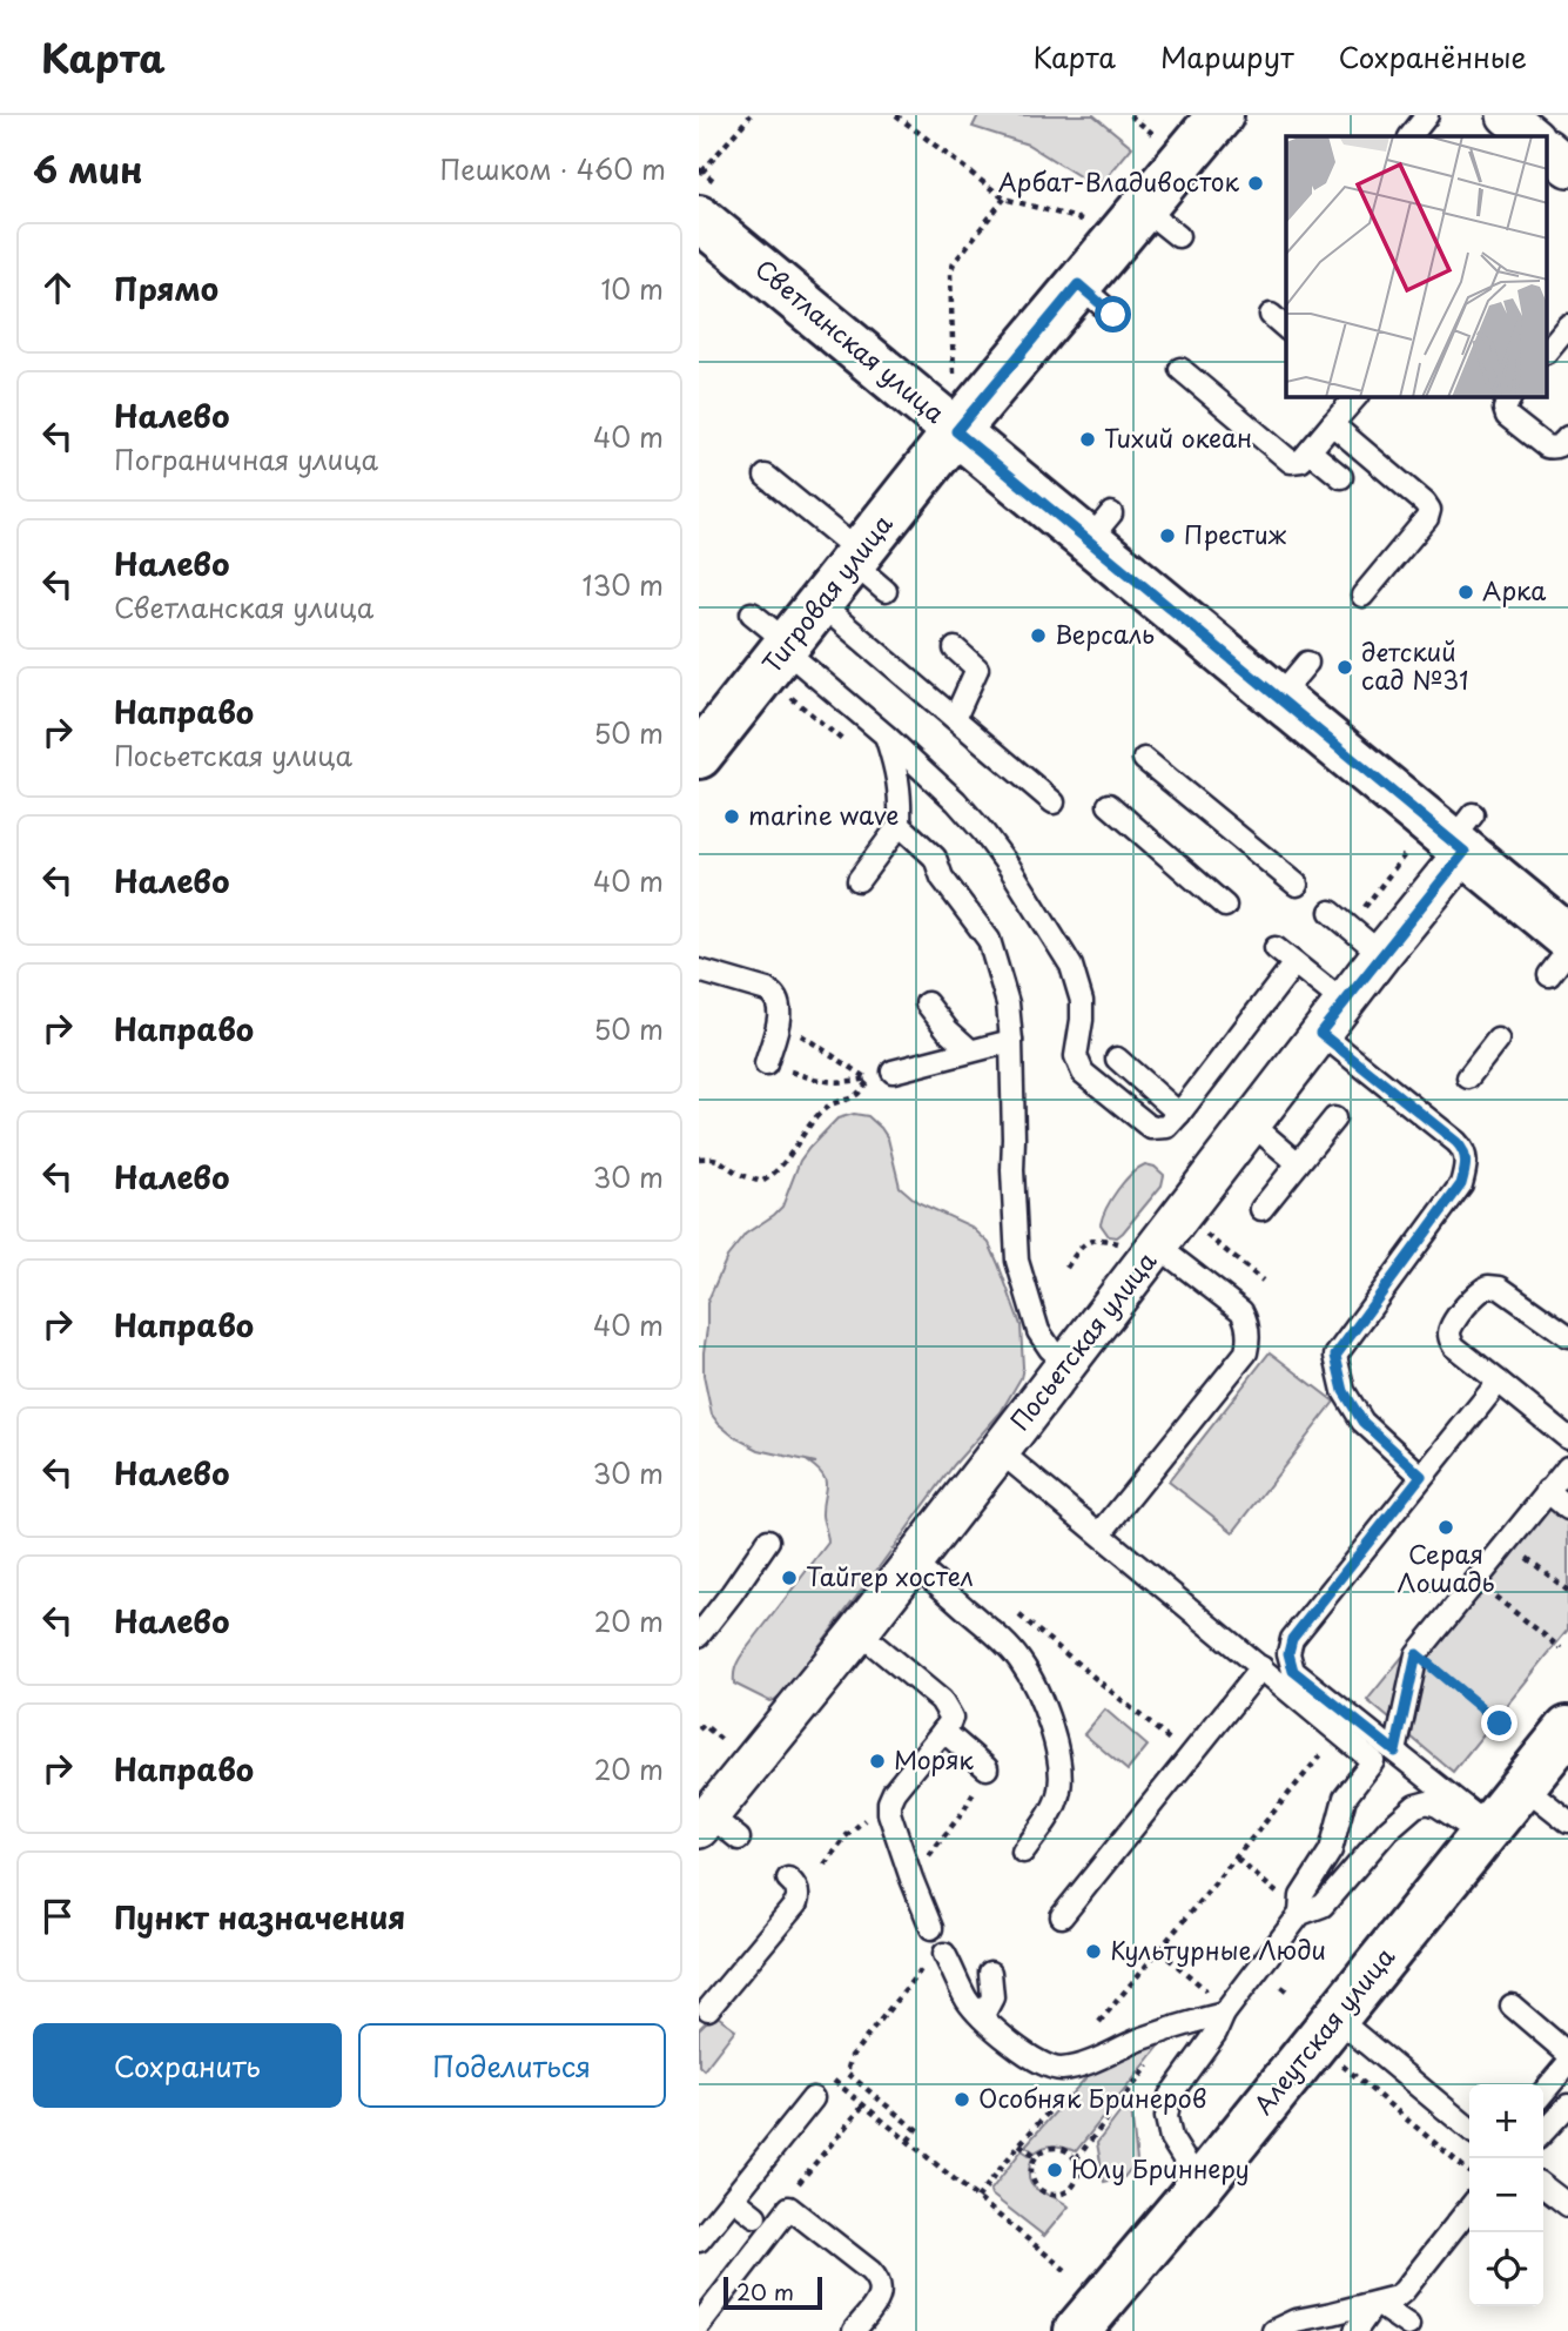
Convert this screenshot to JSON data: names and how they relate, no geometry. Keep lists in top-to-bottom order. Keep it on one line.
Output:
{"streets":{"main road":["Светланская улица","Тигровая улица","Алеутская улица"],"street":["Посьетская улица"]},"crossings":[["Светланская улица","Тигровая улица"],["Светланская улица","Посьетская улица"]],"places":["Арбат-Владивосток","Тихий океан","Престиж","Арка","Версаль","детский сад №31","marine wave","Серая Лошадь","Тайгер хостел","Моряк","Культурные Люди","Особняк Бринеров","Юлу Бриннеру"],"scale_bar":"20 m","page":{"header":"Карта","nav":["Карта","Маршрут","Сохранённые"],"heading":["6 мин","Пешком · 460 m"],"list":[["Прямо","10 m"],["Налево","Пограничная улица","40 m"],["Налево","Светланская улица","130 m"],["Направо","Посьетская улица","50 m"],["Налево","40 m"],["Направо","50 m"],["Налево","30 m"],["Направо","40 m"],["Налево","30 m"],["Налево","20 m"],["Направо","20 m"],"Пункт назначения"],"buttons":["Сохранить","Поделиться"],"map_buttons":["+","−"],"scale":"20 m"}}
